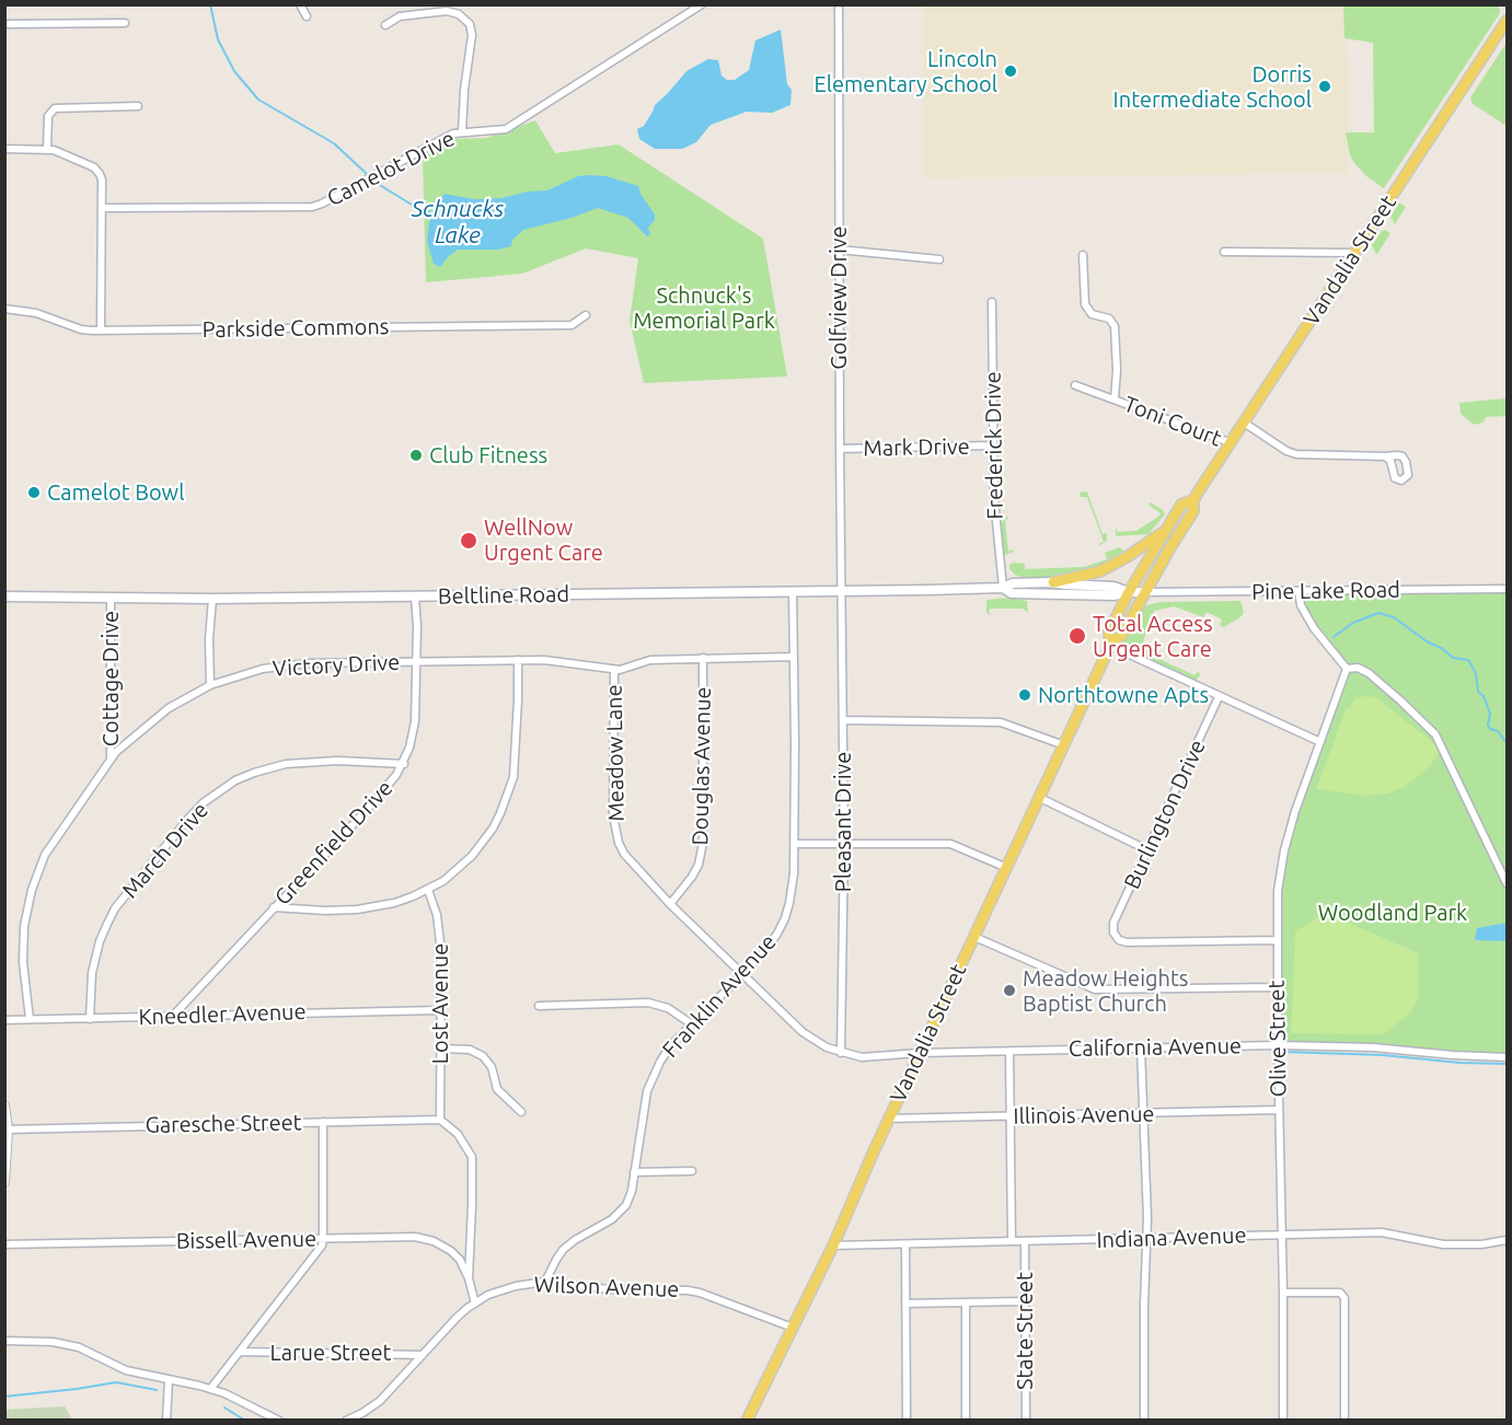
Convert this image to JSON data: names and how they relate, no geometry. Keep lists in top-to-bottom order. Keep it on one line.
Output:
{"streets":{"main road":["Vandalia Street","Beltline Road"],"street":["Camelot Drive","Golfview Drive","Parkside Commons","Toni Court","Frederick Drive","Mark Drive","Pine Lake Road","Victory Drive","Cottage Drive","Meadow Lane","Douglas Avenue","Burlington Drive","Pleasant Drive","Greenfield Drive","March Drive","Franklin Avenue","Lost Avenue","Kneedler Avenue","Olive Street","California Avenue","Illinois Avenue","Garesche Street","Indiana Avenue","Bissell Avenue","Wilson Avenue","State Street","Larue Street"]},"crossings":[["Vandalia Street","Toni Court"],["Vandalia Street","Pine Lake Road"],["Vandalia Street","Beltline Road"],["Vandalia Street","Meadow Lane"],["Vandalia Street","California Avenue"],["Vandalia Street","Illinois Avenue"],["Vandalia Street","Indiana Avenue"],["Vandalia Street","Wilson Avenue"],["Golfview Drive","Mark Drive"],["Golfview Drive","Beltline Road"],["Golfview Drive","Pleasant Drive"],["Frederick Drive","Mark Drive"],["Frederick Drive","Beltline Road"],["Pine Lake Road","Beltline Road"],["Beltline Road","Cottage Drive"],["Beltline Road","Pleasant Drive"],["Beltline Road","Greenfield Drive"],["Beltline Road","Franklin Avenue"],["Victory Drive","Cottage Drive"],["Victory Drive","Meadow Lane"],["Victory Drive","Douglas Avenue"],["Victory Drive","Greenfield Drive"],["Victory Drive","Franklin Avenue"],["Victory Drive","Kneedler Avenue"],["Meadow Lane","Douglas Avenue"],["Meadow Lane","Pleasant Drive"],["Meadow Lane","Franklin Avenue"],["Meadow Lane","California Avenue"],["Burlington Drive","Olive Street"],["Greenfield Drive","March Drive"],["Greenfield Drive","Kneedler Avenue"],["March Drive","Kneedler Avenue"],["Franklin Avenue","Wilson Avenue"],["Lost Avenue","Kneedler Avenue"],["Lost Avenue","Garesche Street"],["Olive Street","California Avenue"],["Olive Street","Illinois Avenue"],["Olive Street","Indiana Avenue"],["California Avenue","State Street"],["Illinois Avenue","State Street"],["Indiana Avenue","State Street"],["Wilson Avenue","Larue Street"]],"water":["Schnucks Lake"],"parks":["Schnuck's Memorial Park","Woodland Park"],"places":["Lincoln Elementary School","Dorris Intermediate School","Club Fitness","Camelot Bowl","WellNow Urgent Care","Total Access Urgent Care","Northtowne Apts","Meadow Heights Baptist Church"]}
